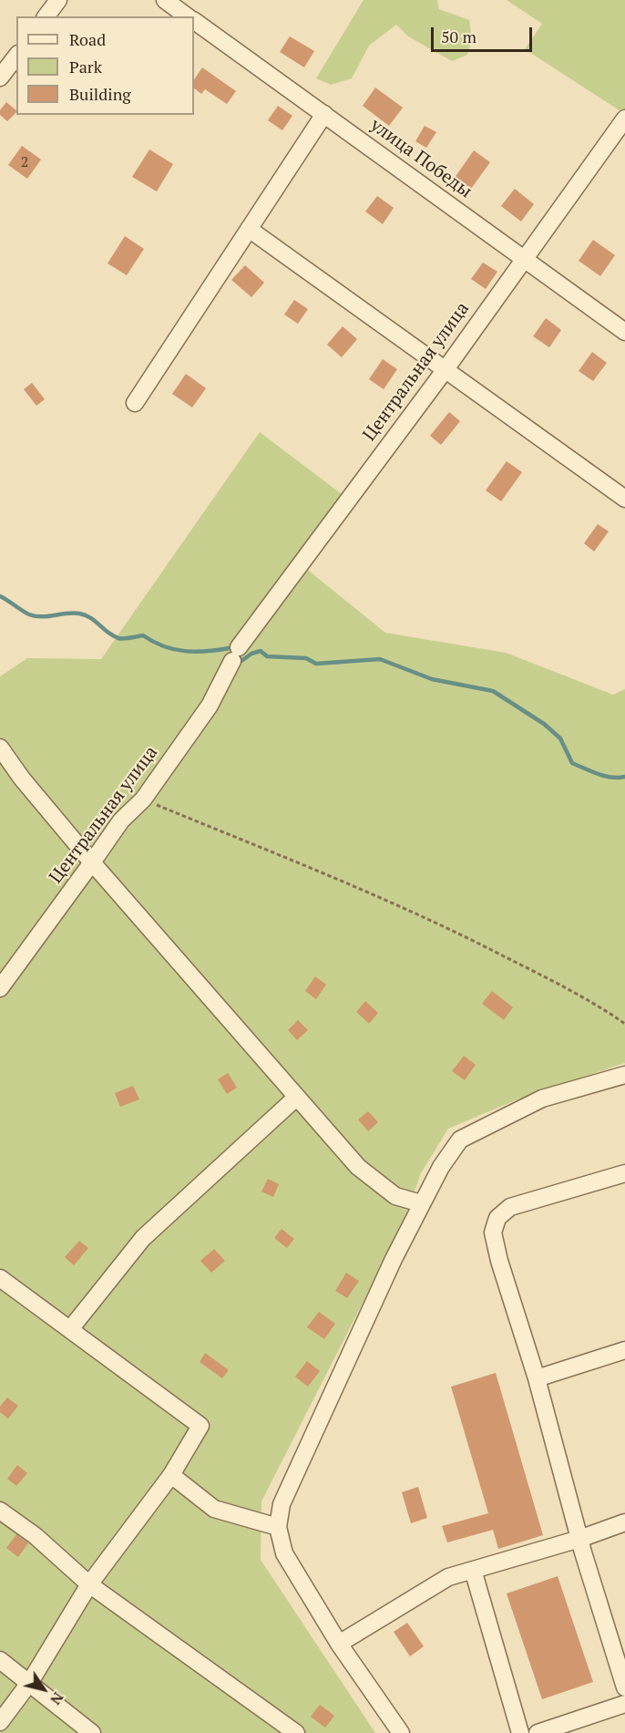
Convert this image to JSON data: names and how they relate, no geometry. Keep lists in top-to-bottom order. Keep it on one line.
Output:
{"streets":{"street":["улица Победы","Центральная улица"]},"crossings":[["улица Победы","Центральная улица"]],"house_numbers":["2"],"legend":["Road","Park","Building"],"scale_bar":"50 m","north":"bottom right"}
